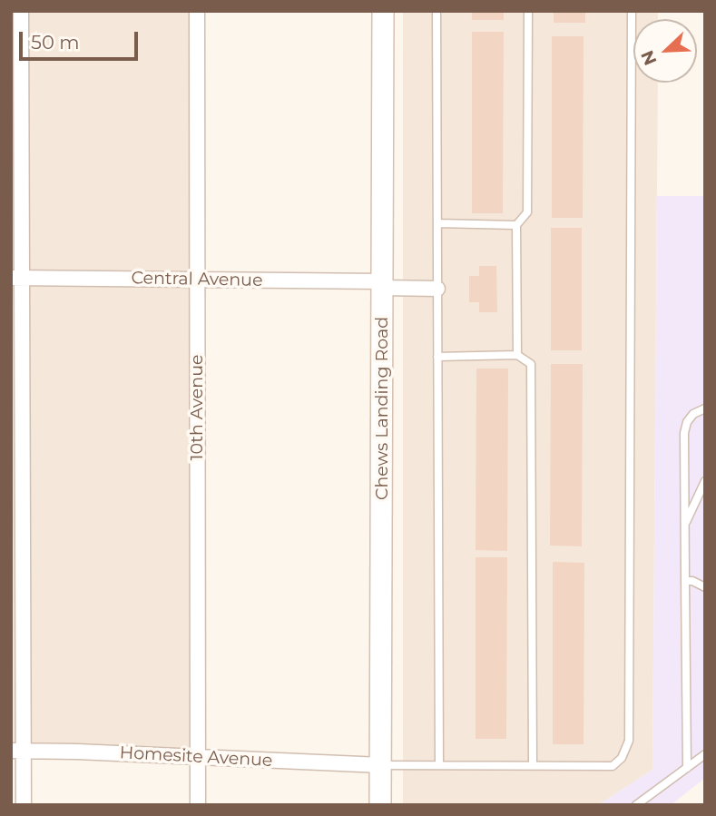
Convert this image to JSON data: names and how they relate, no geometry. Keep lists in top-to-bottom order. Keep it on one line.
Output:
{"streets":{"street":["Central Avenue","10th Avenue","Chews Landing Road","Homesite Avenue"]},"crossings":[["Central Avenue","10th Avenue"],["Central Avenue","Chews Landing Road"],["10th Avenue","Homesite Avenue"],["Chews Landing Road","Homesite Avenue"]],"scale_bar":"50 m","north":"bottom left"}
